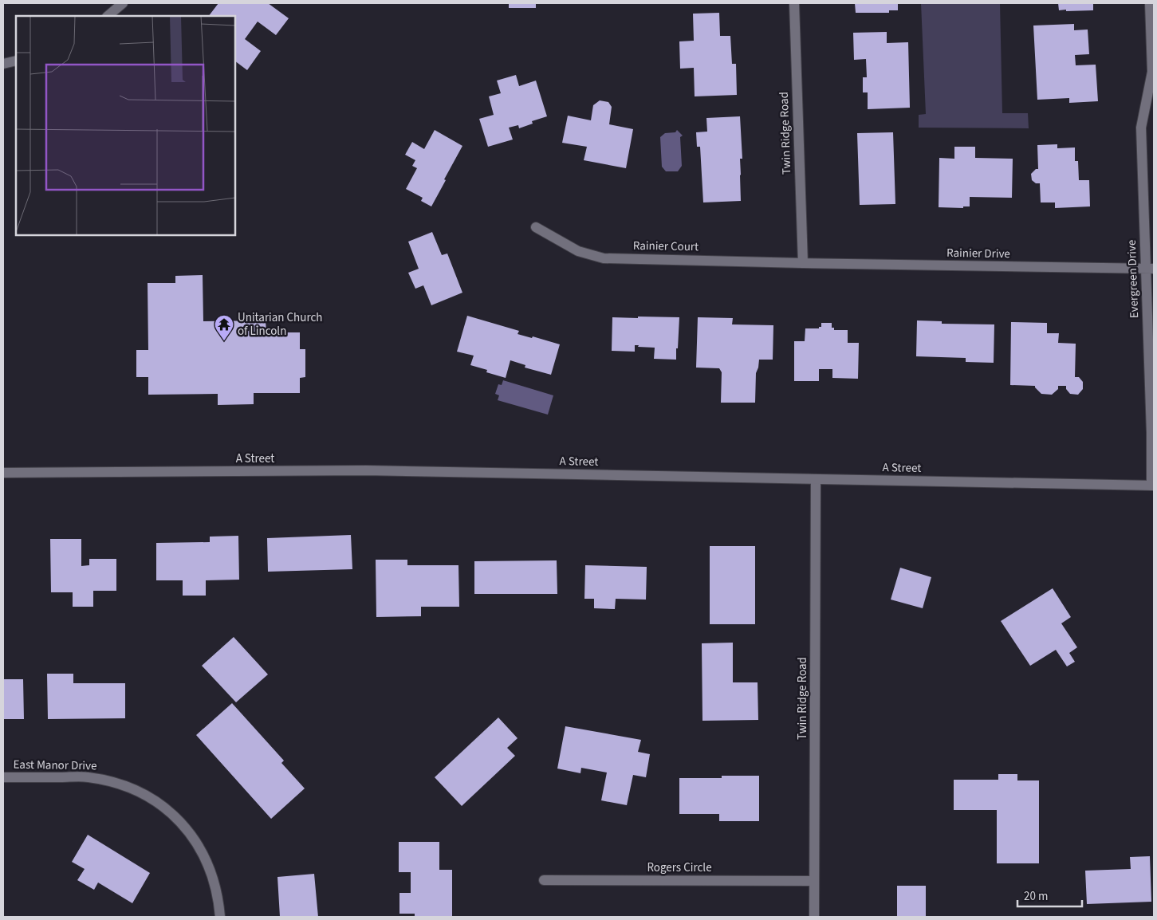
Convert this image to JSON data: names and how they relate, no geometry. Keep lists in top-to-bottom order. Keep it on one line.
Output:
{"streets":{"street":["Twin Ridge Road","Rainier Court","Rainier Drive","Evergreen Drive","A Street","East Manor Drive","Rogers Circle"]},"crossings":[["Twin Ridge Road","Rainier Court"],["Twin Ridge Road","Rainier Drive"],["Twin Ridge Road","A Street"],["Twin Ridge Road","Rogers Circle"],["Rainier Court","Rainier Drive"],["Rainier Drive","Evergreen Drive"],["Evergreen Drive","A Street"]],"places":{"temple":["Unitarian Church of Lincoln"]},"scale_bar":"20 m"}
